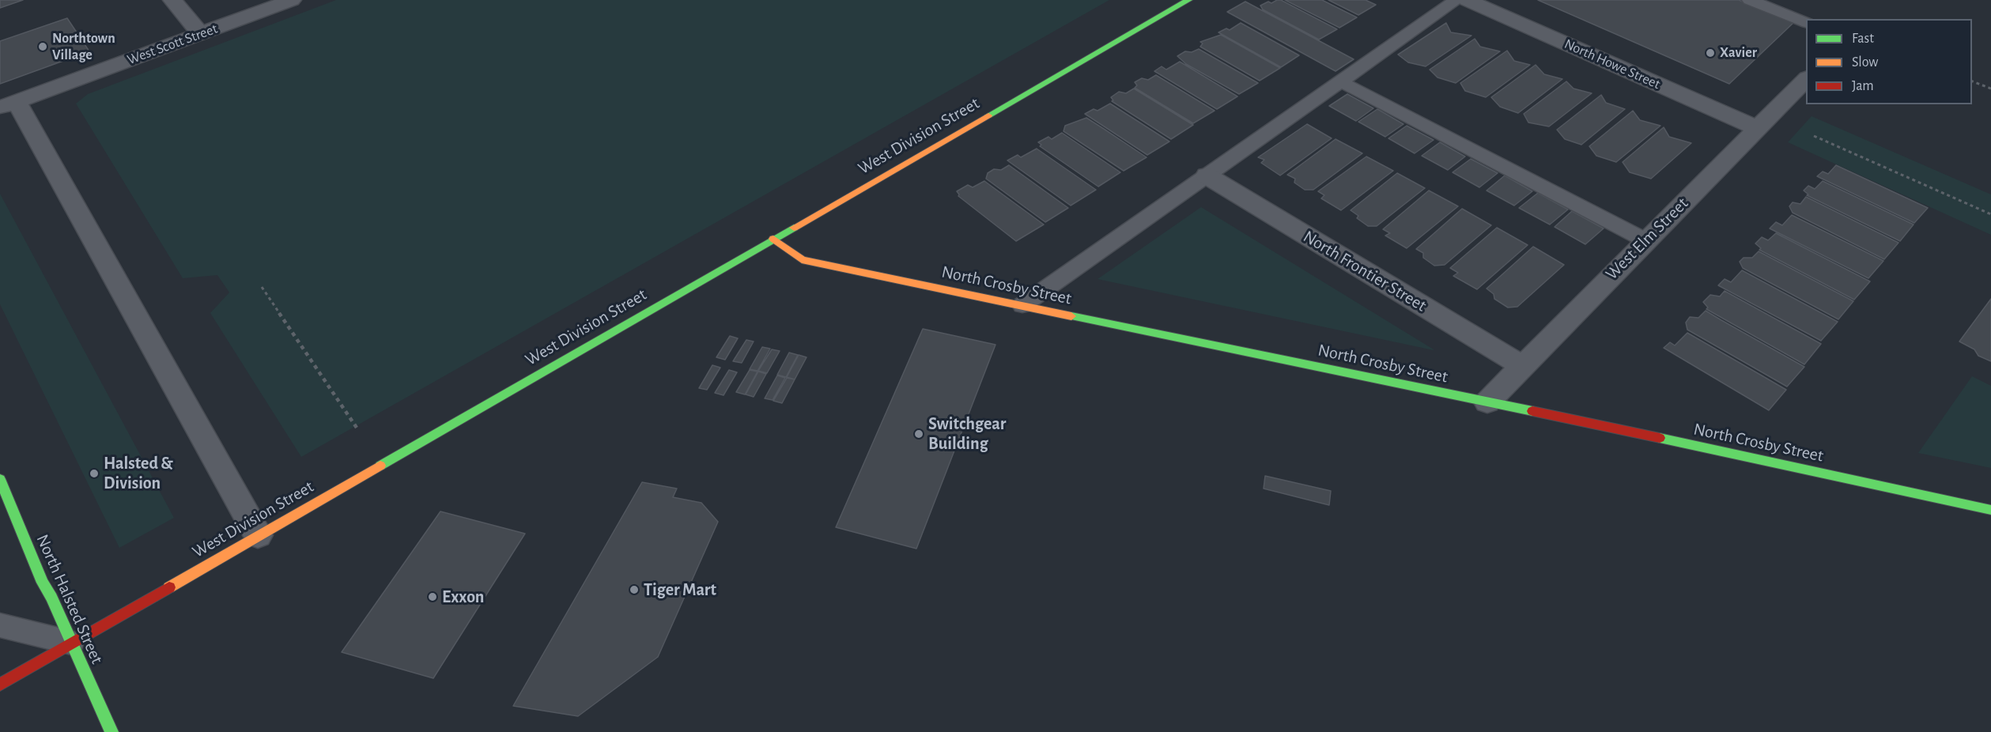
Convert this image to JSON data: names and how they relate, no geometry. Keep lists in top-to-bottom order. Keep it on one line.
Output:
{"streets":{"main road":["West Division Street","North Crosby Street","North Halsted Street"],"street":["West Scott Street","North Howe Street","West Elm Street","North Frontier Street"]},"crossings":[["North Howe Street","West Elm Street"],["West Division Street","North Crosby Street"],["West Division Street","North Halsted Street"],["West Elm Street","North Frontier Street"],["West Elm Street","North Crosby Street"]],"places":["Northtown Village","Xavier","Switchgear Building","Halsted & Division","Tiger Mart","Exxon"],"legend":["Fast","Slow","Jam"]}
